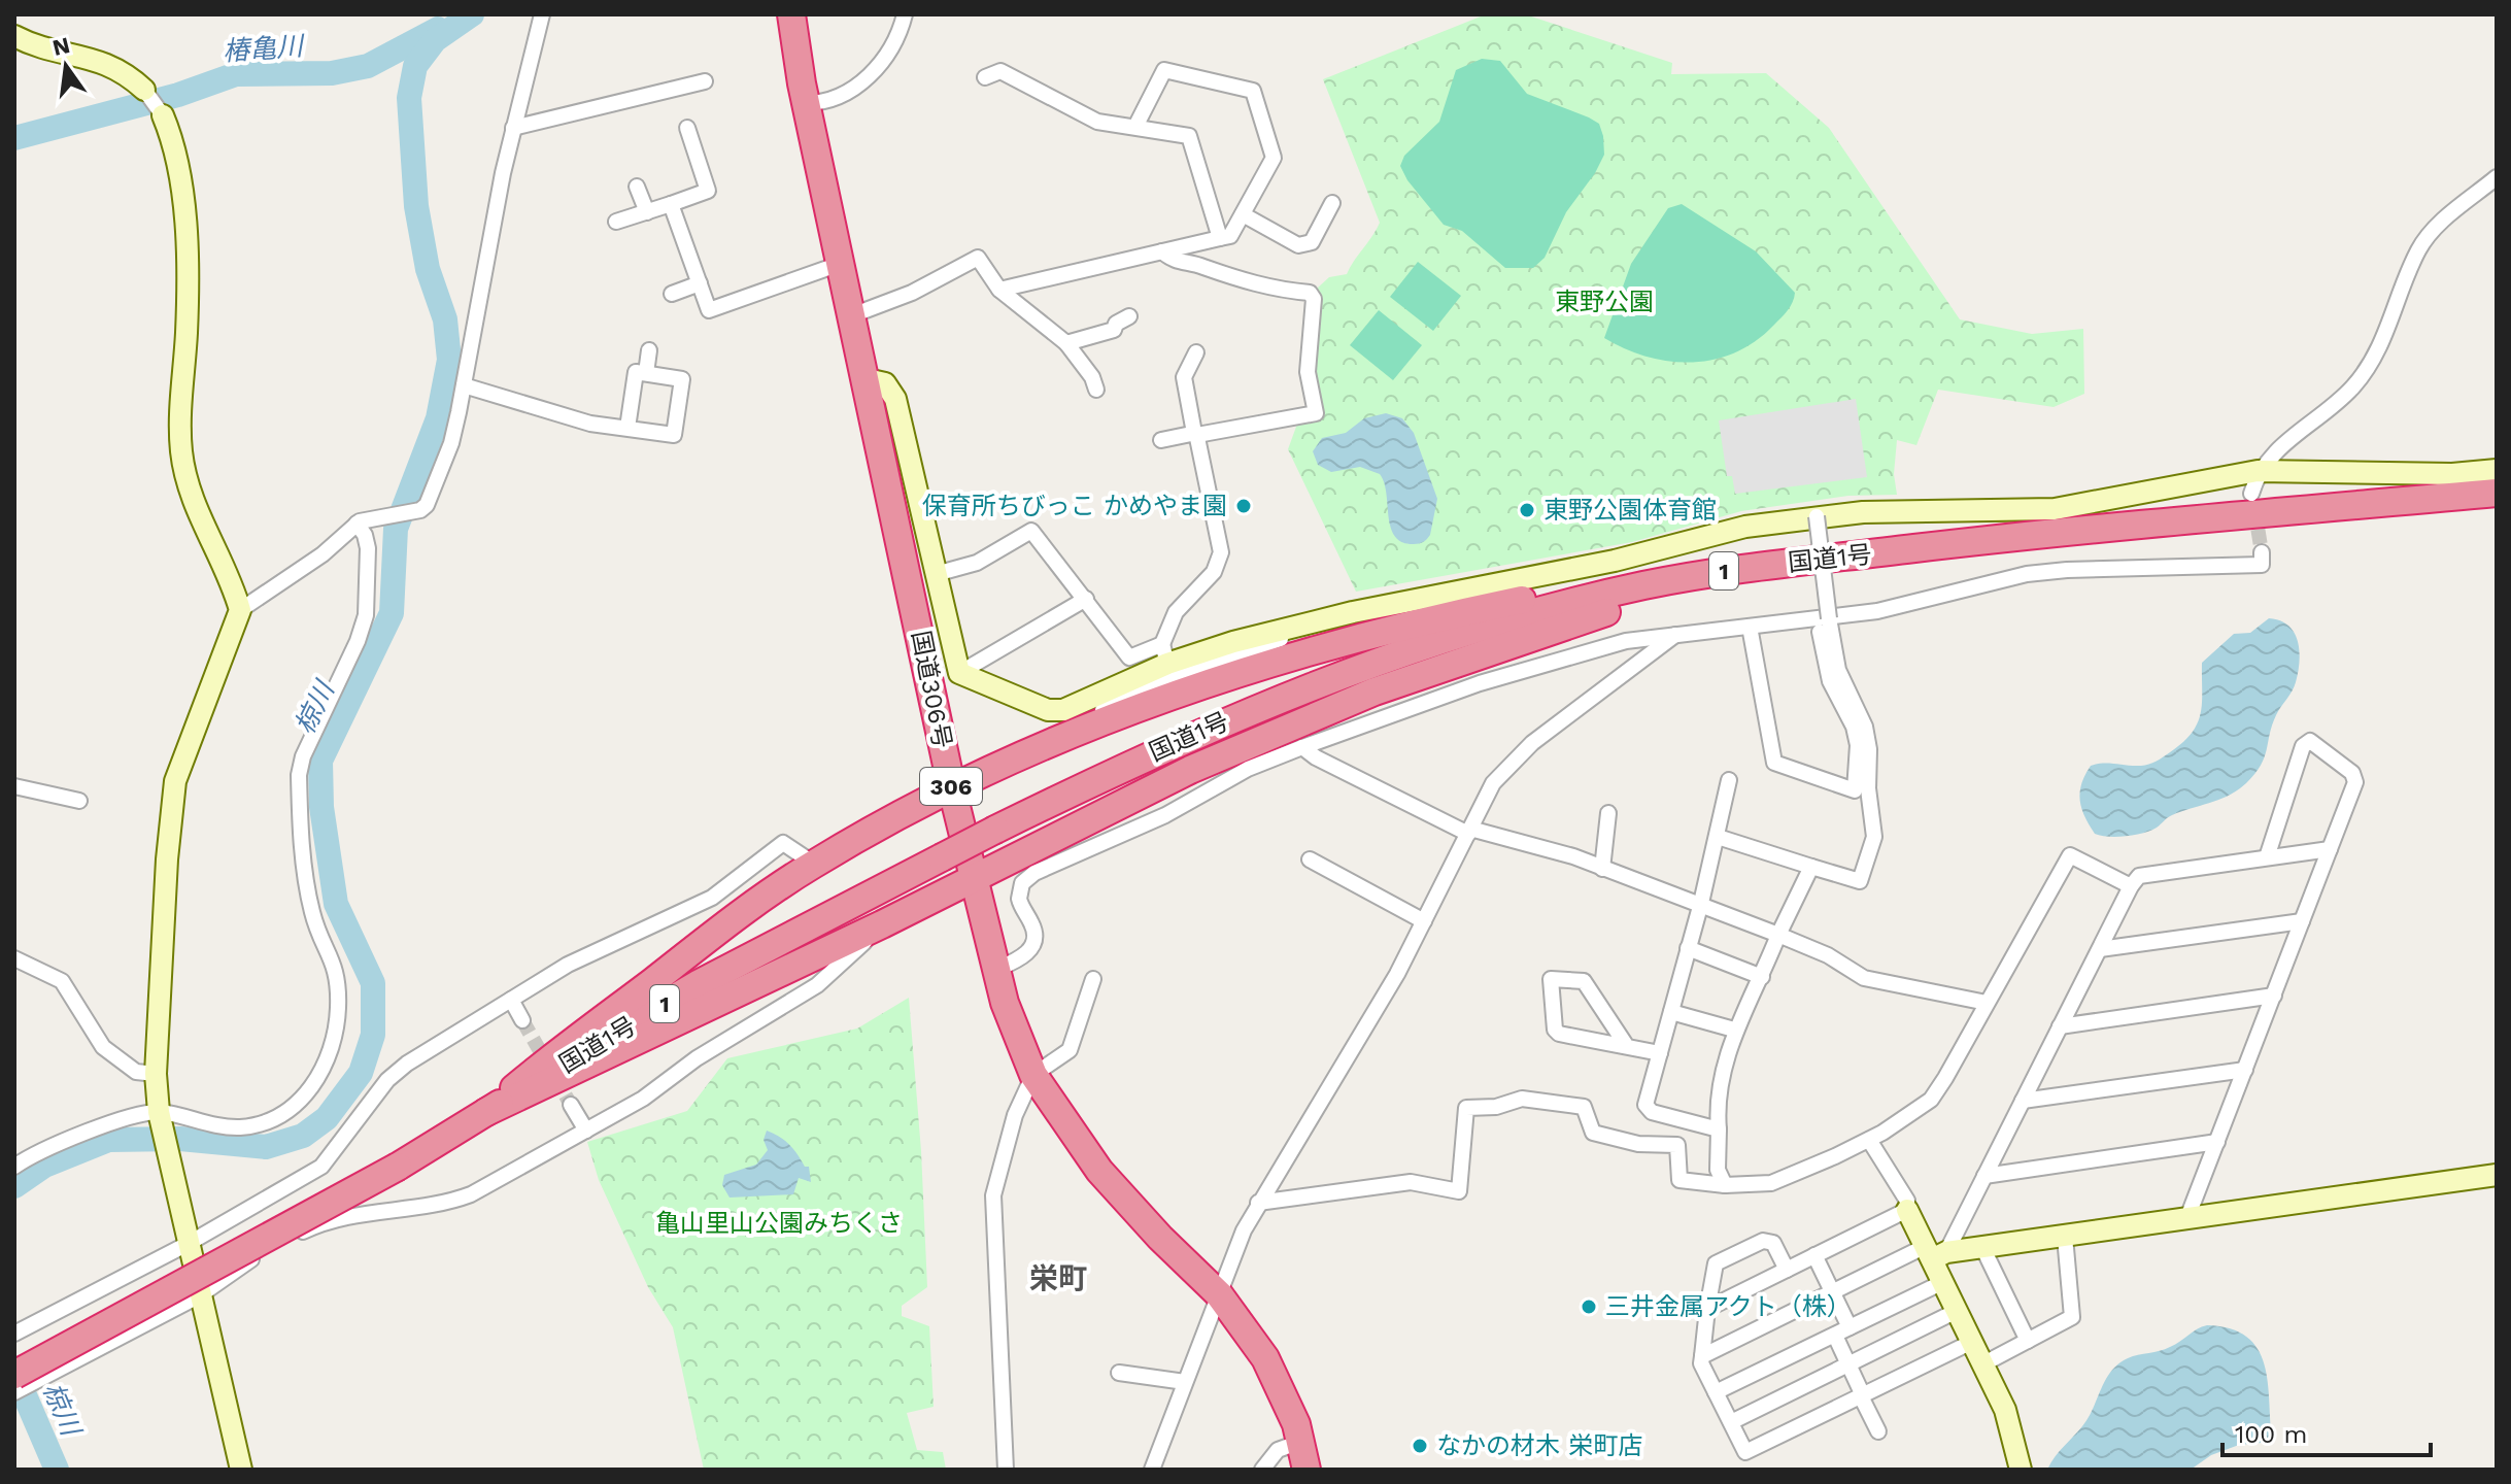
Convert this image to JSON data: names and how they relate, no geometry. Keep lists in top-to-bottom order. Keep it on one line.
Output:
{"streets":{"highway":["国道1号","1","国道306号","306"]},"districts":["栄町"],"water":["椿亀川","椋川"],"parks":["東野公園","亀山里山公園みちくさ"],"places":["保育所ちびっこ かめやま園","東野公園体育館","三井金属アクト（株）","なかの材木 栄町店"],"scale_bar":"100 m","north":"top"}
